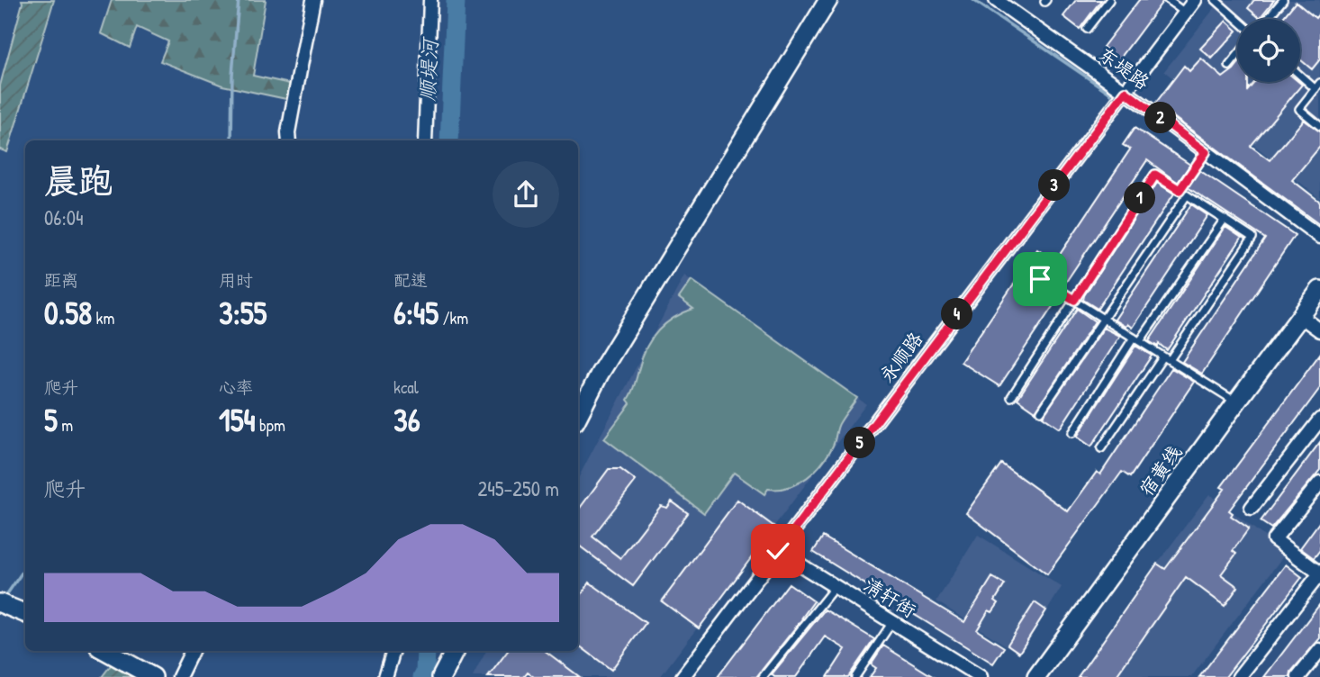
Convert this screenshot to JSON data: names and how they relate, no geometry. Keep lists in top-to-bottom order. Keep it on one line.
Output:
{"streets":{"street":["东堤路","永顺路","宿黄线","清轩街"]},"crossings":[["东堤路","永顺路"],["永顺路","清轩街"]],"water":["顺堤河"],"page":{"pins":["2","3","1","4","5"],"heading":["晨跑","06:04"],"stats":[["距离","0.58 km"],["用时","3:55"],["配速","6:45 /km"],["爬升","5 m"],["心率","154 bpm"],["kcal","36"]],"chart":["爬升","245–250 m"]}}
